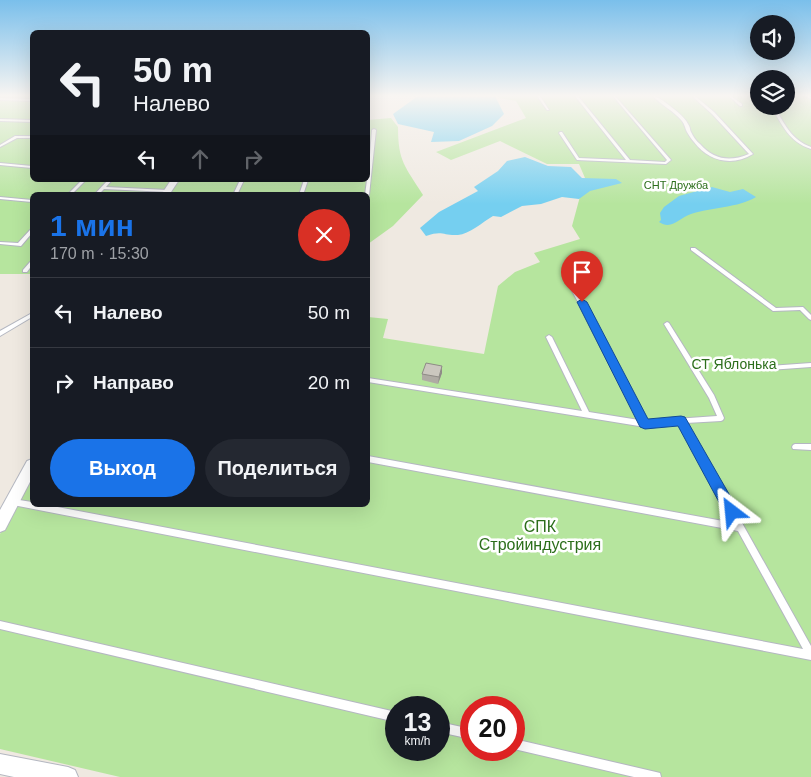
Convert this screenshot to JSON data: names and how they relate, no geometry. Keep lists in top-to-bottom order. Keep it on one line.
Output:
{"parks":["СНТ Дружба","СТ Яблонька","СПК Стройиндустрия"],"page":{"turn":["50 m","Налево"],"heading":["1 мин","170 m · 15:30"],"list":[{"name":"Налево","value":"50 m"},{"name":"Направо","value":"20 m"}],"buttons":["Выход","Поделиться"],"speed":"13 km/h","limit":"20"}}
